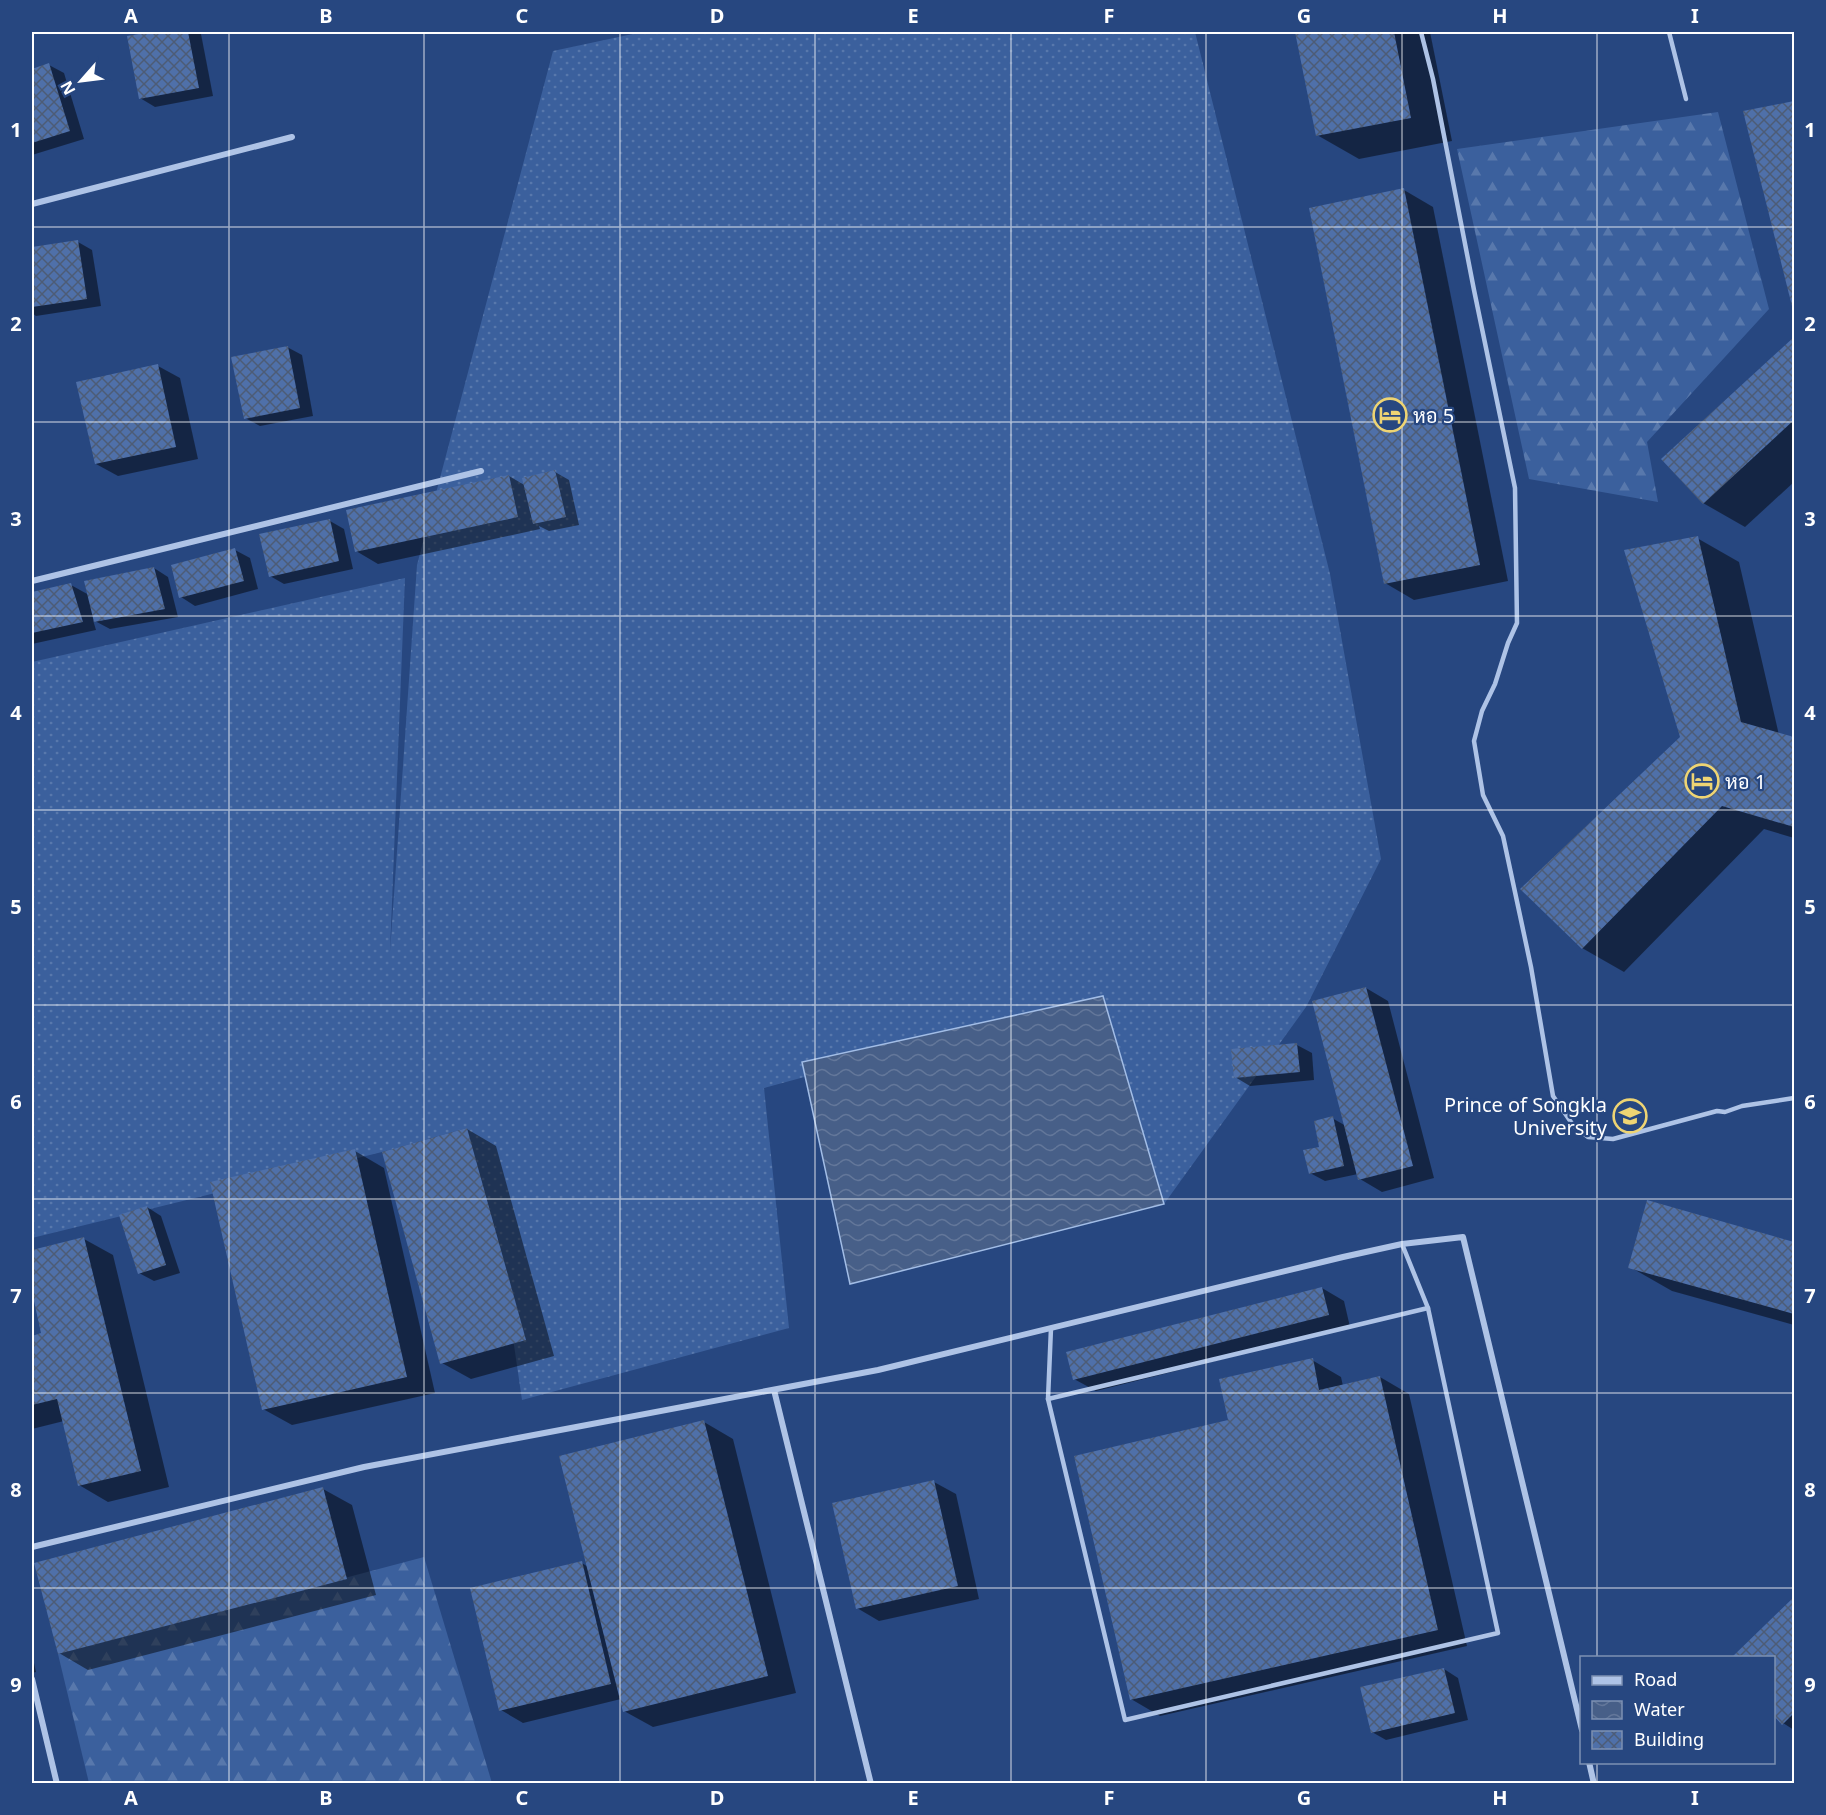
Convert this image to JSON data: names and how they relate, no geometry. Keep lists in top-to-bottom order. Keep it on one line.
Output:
{"places":{"hotel":["หอ 5","หอ 1"],"school or university":["Prince of Songkla University"]},"legend":["Road","Water","Building"],"north":"bottom left","grid":{"columns":["A","B","C","D","E","F","G","H","I"],"rows":["1","2","3","4","5","6","7","8","9"]}}
